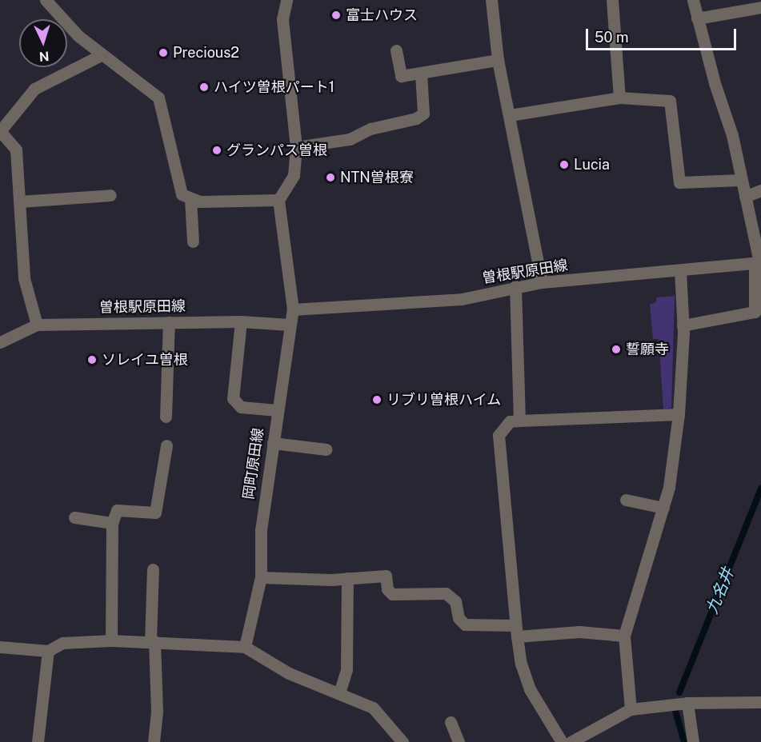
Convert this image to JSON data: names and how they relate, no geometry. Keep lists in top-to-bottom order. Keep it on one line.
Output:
{"streets":{"street":["曽根駅原田線","岡町原田線"]},"crossings":[["曽根駅原田線","岡町原田線"]],"water":["九名井"],"places":["富士ハウス","Precious2","ハイツ曽根パート1","グランパス曽根","Lucia","NTN曽根寮","誓願寺","ソレイユ曽根","リブリ曽根ハイム"],"scale_bar":"50 m","north":"bottom"}
